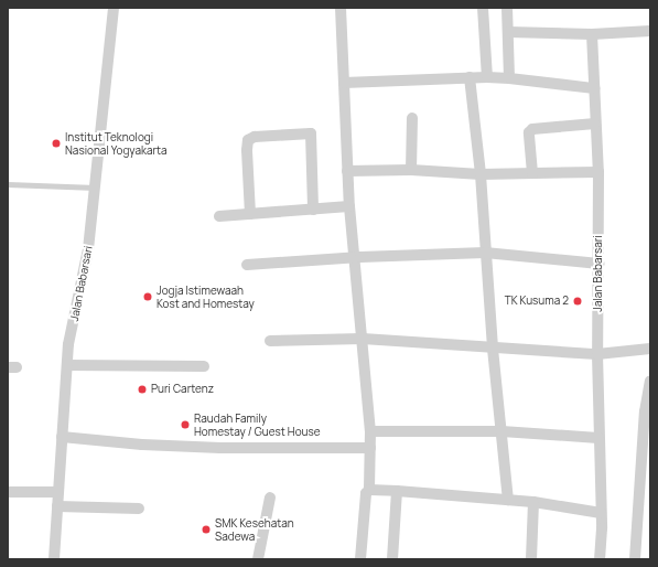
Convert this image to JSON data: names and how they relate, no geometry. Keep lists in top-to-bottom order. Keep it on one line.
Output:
{"streets":{"street":["Jalan Babarsari"]},"places":["Institut Teknologi Nasional Yogyakarta","Jogja Istimewaah Kost and Homestay","TK Kusuma 2","Puri Cartenz","Raudah Family Homestay / Guest House","SMK Kesehatan Sadewa"]}
